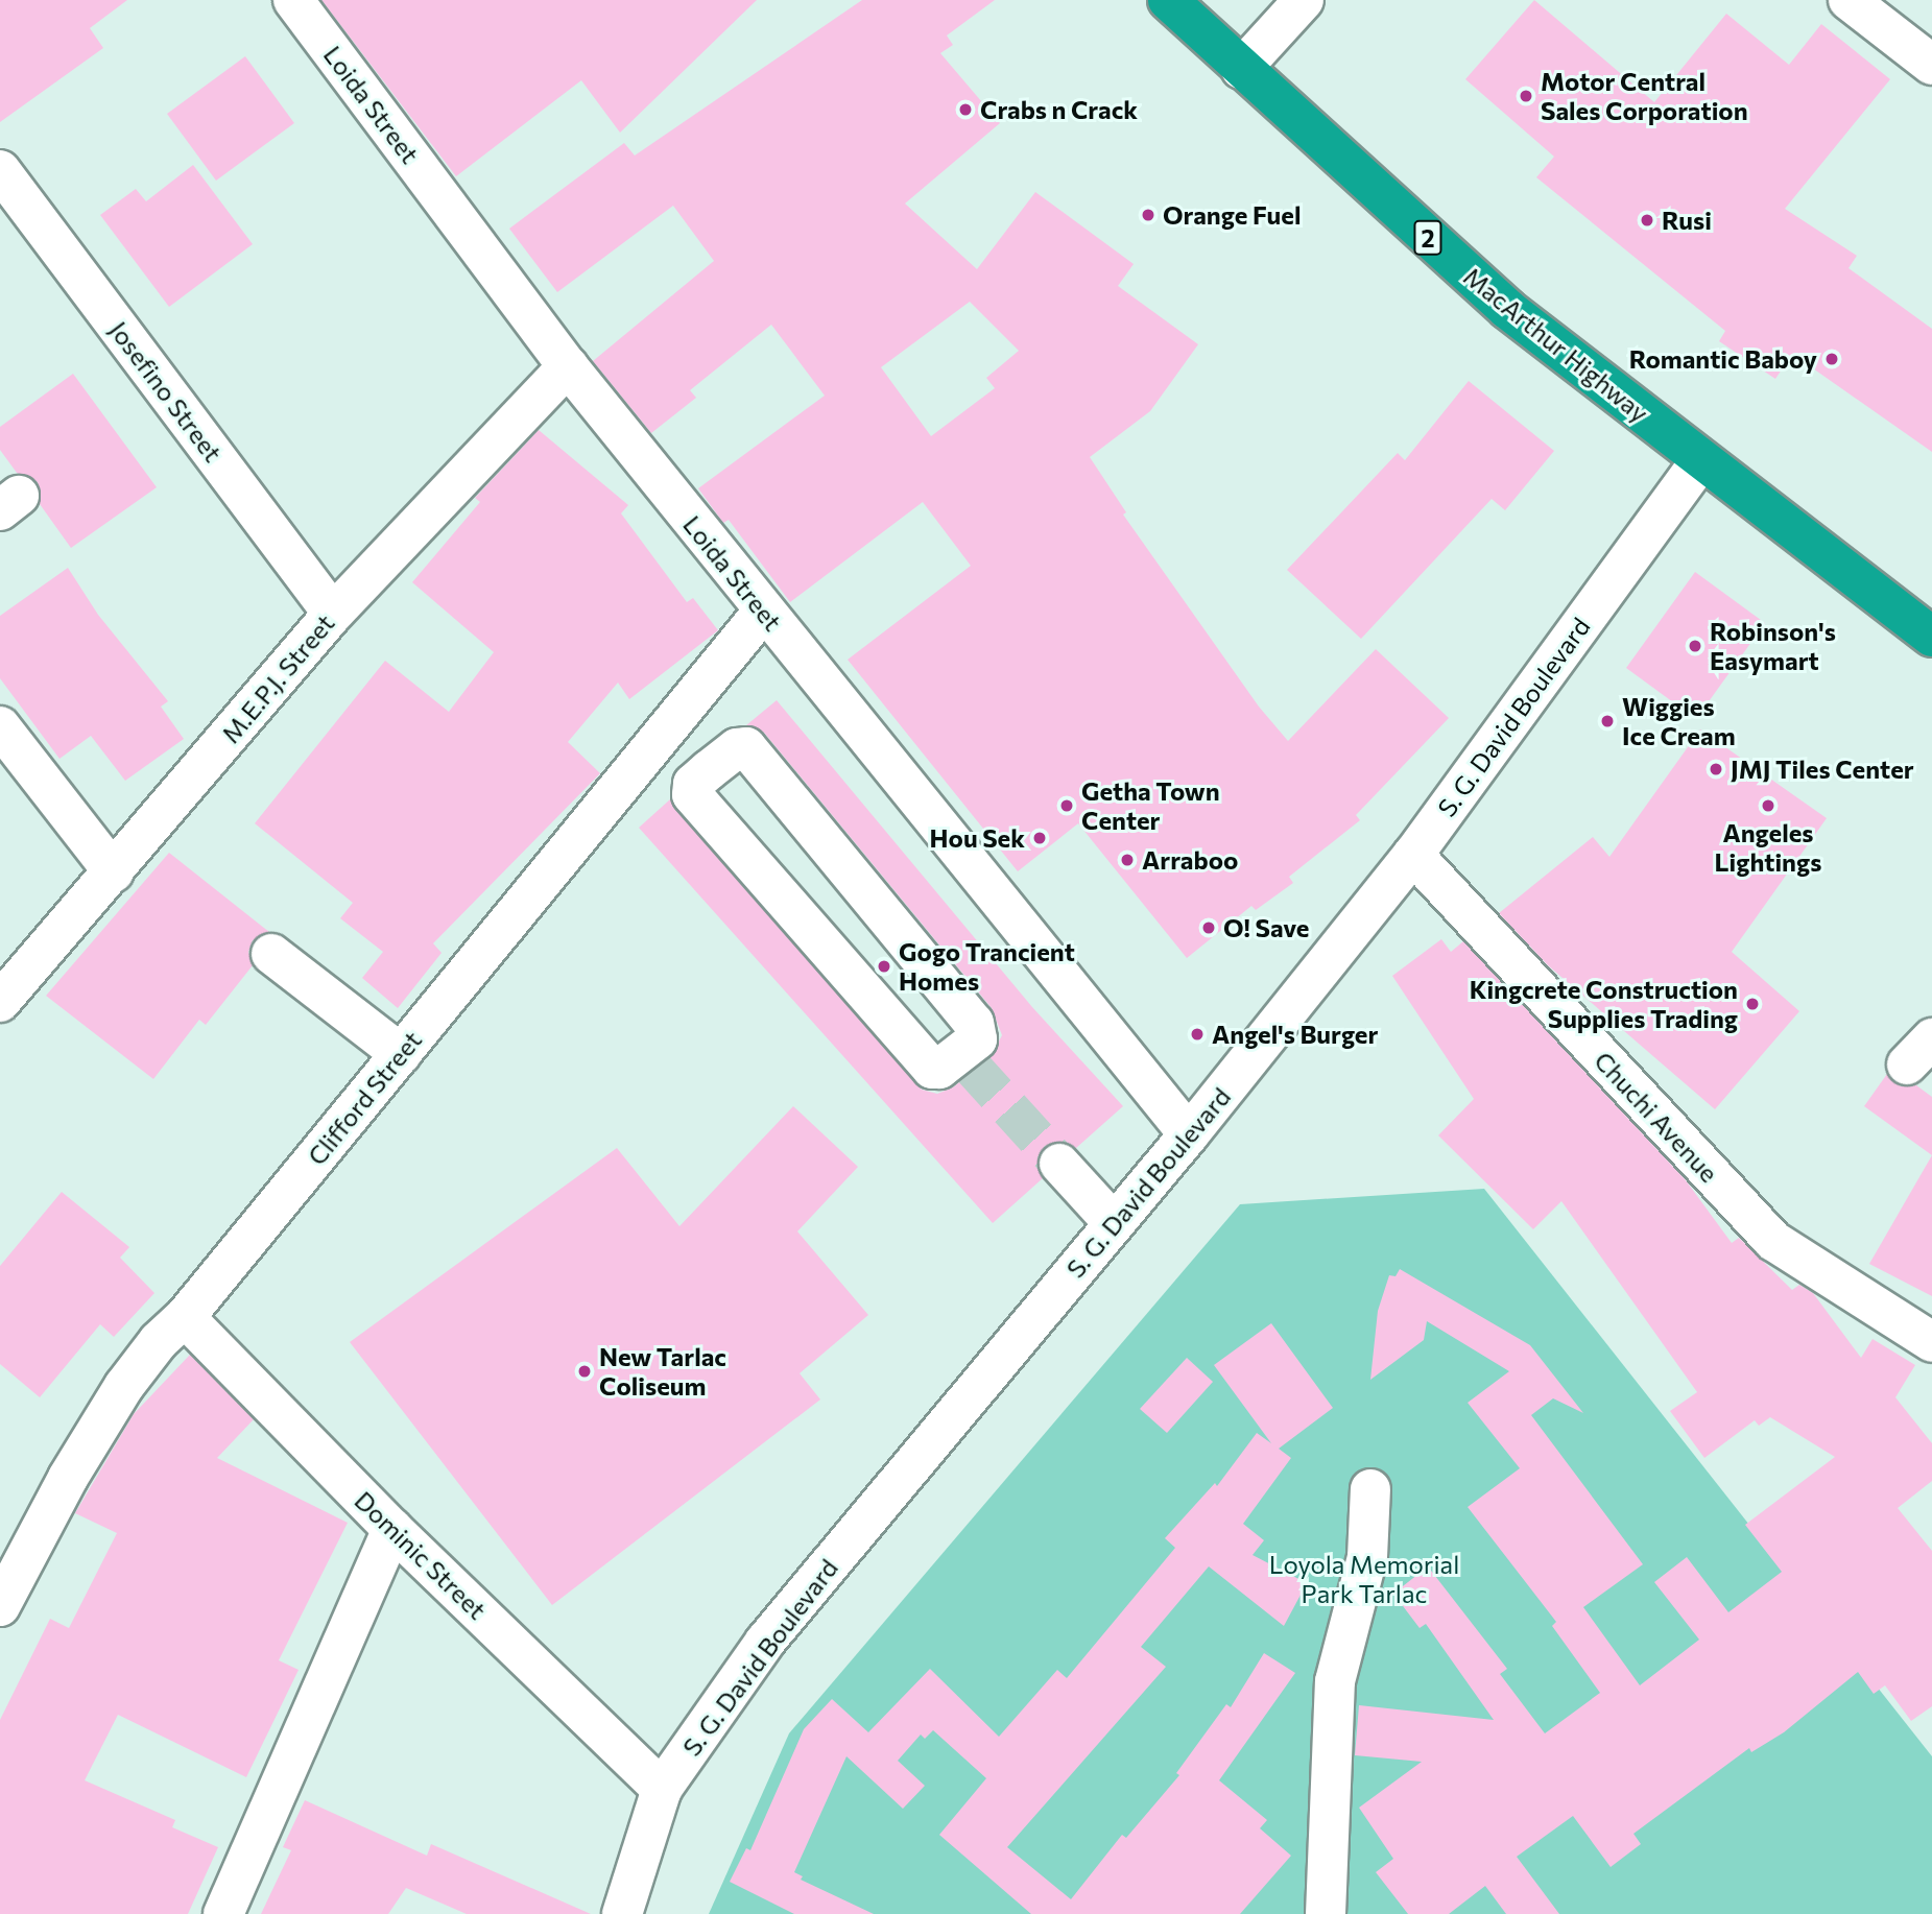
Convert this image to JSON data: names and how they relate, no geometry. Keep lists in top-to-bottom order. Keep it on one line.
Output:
{"streets":{"highway":["2","MacArthur Highway"],"street":["Loida Street","Josefino Street","M.E.P.J. Street","S. G. David Boulevard","Clifford Street","Chuchi Avenue","Dominic Street"]},"crossings":[["Loida Street","M.E.P.J. Street"],["Loida Street","S. G. David Boulevard"],["Loida Street","Clifford Street"],["MacArthur Highway","S. G. David Boulevard"],["Josefino Street","M.E.P.J. Street"],["S. G. David Boulevard","Chuchi Avenue"],["S. G. David Boulevard","Dominic Street"],["Clifford Street","Dominic Street"]],"parks":["Loyola Memorial Park Tarlac"],"places":["Motor Central Sales Corporation","Crabs n Crack","Orange Fuel","Rusi","Romantic Baboy","Robinson's Easymart","Wiggies Ice Cream","JMJ Tiles Center","Getha Town Center","Angeles Lightings","Hou Sek","Arraboo","O! Save","Gogo Trancient Homes","Kingcrete Construction Supplies Trading","Angel's Burger","New Tarlac Coliseum"]}
